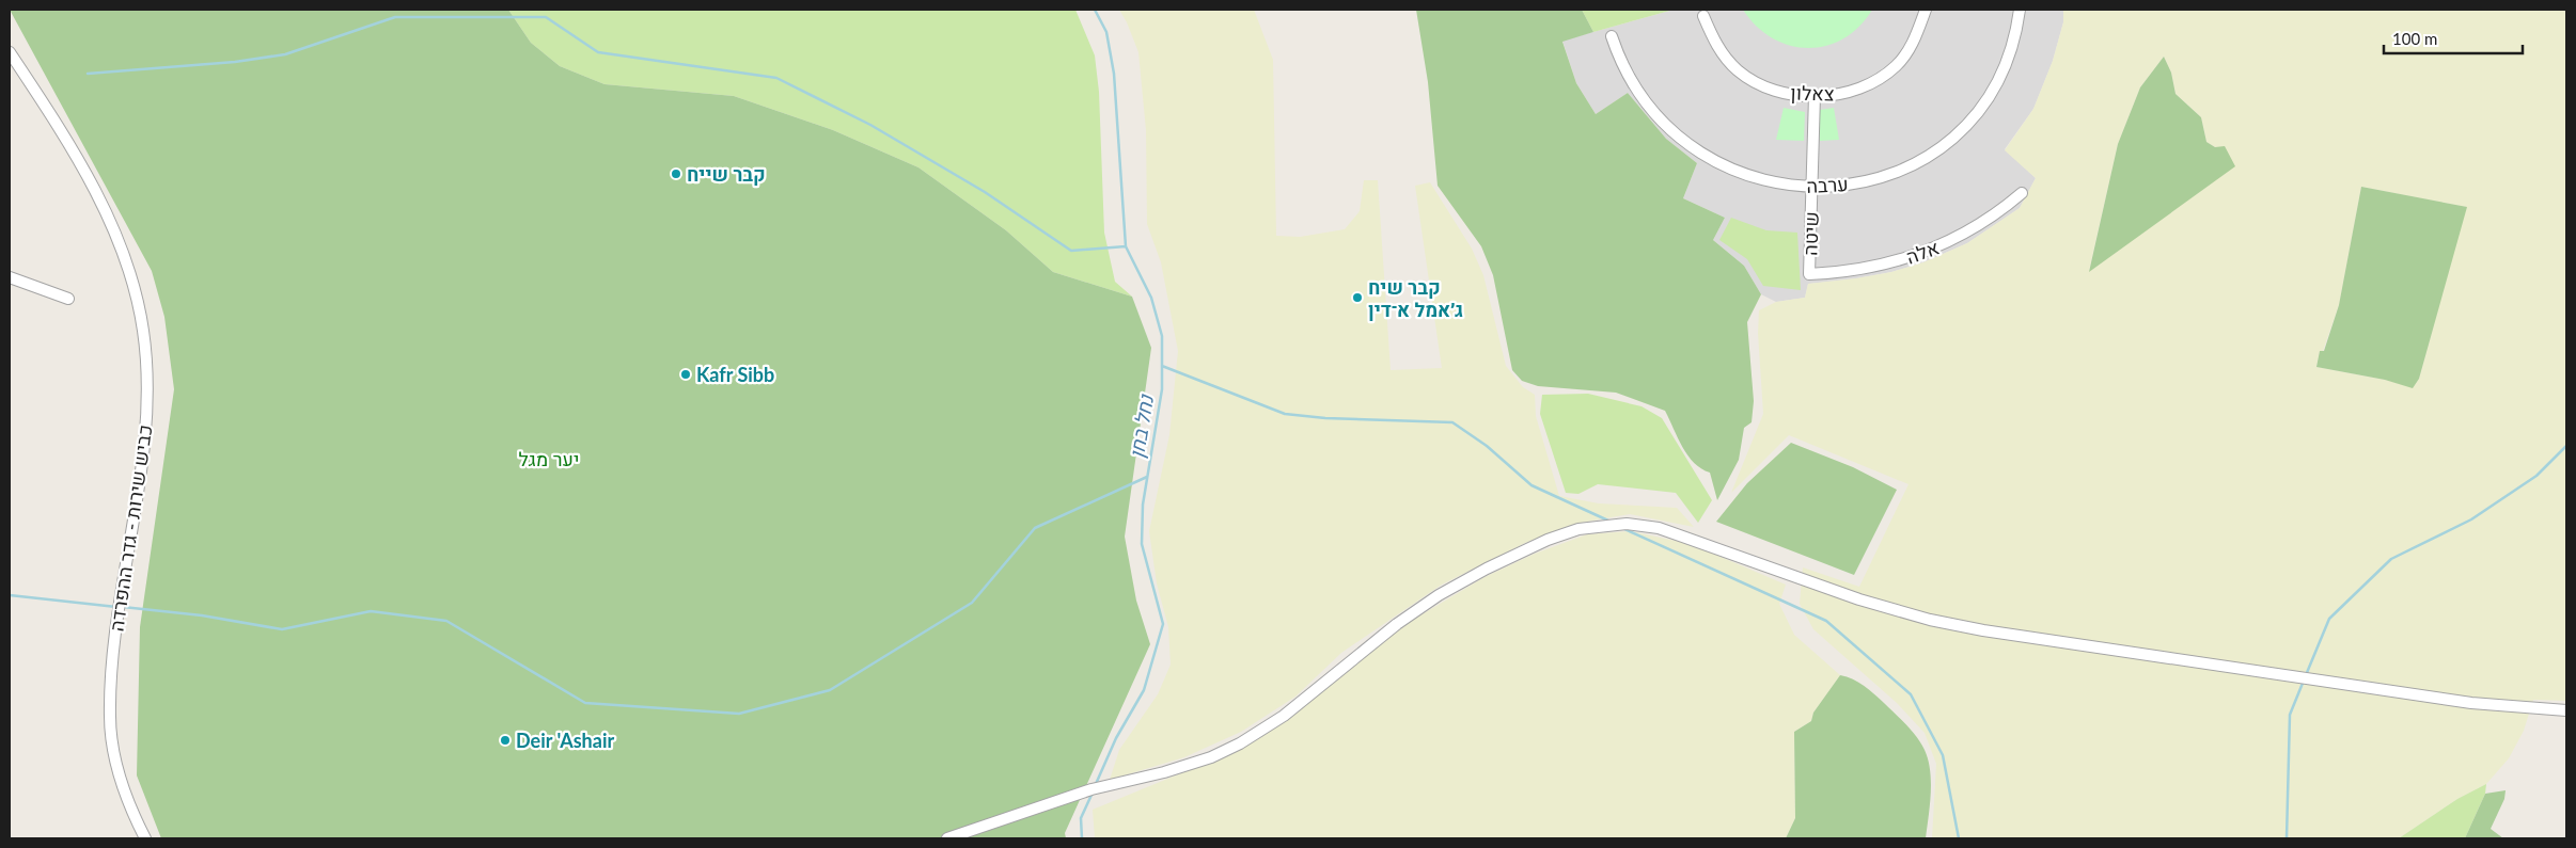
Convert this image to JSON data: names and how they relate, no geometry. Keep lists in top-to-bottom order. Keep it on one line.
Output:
{"streets":{"street":["צאלון","ערבה","שיטה","אלה","כביש שירות - גדר ההפרדה"]},"crossings":[["צאלון","שיטה"],["ערבה","שיטה"],["שיטה","אלה"]],"water":["נחל בחן"],"parks":["יער מגל"],"places":["קבר שייח","קבר שיח ג׳אמל א־דין","Kafr Sibb","Deir 'Ashair"],"scale_bar":"100 m"}
